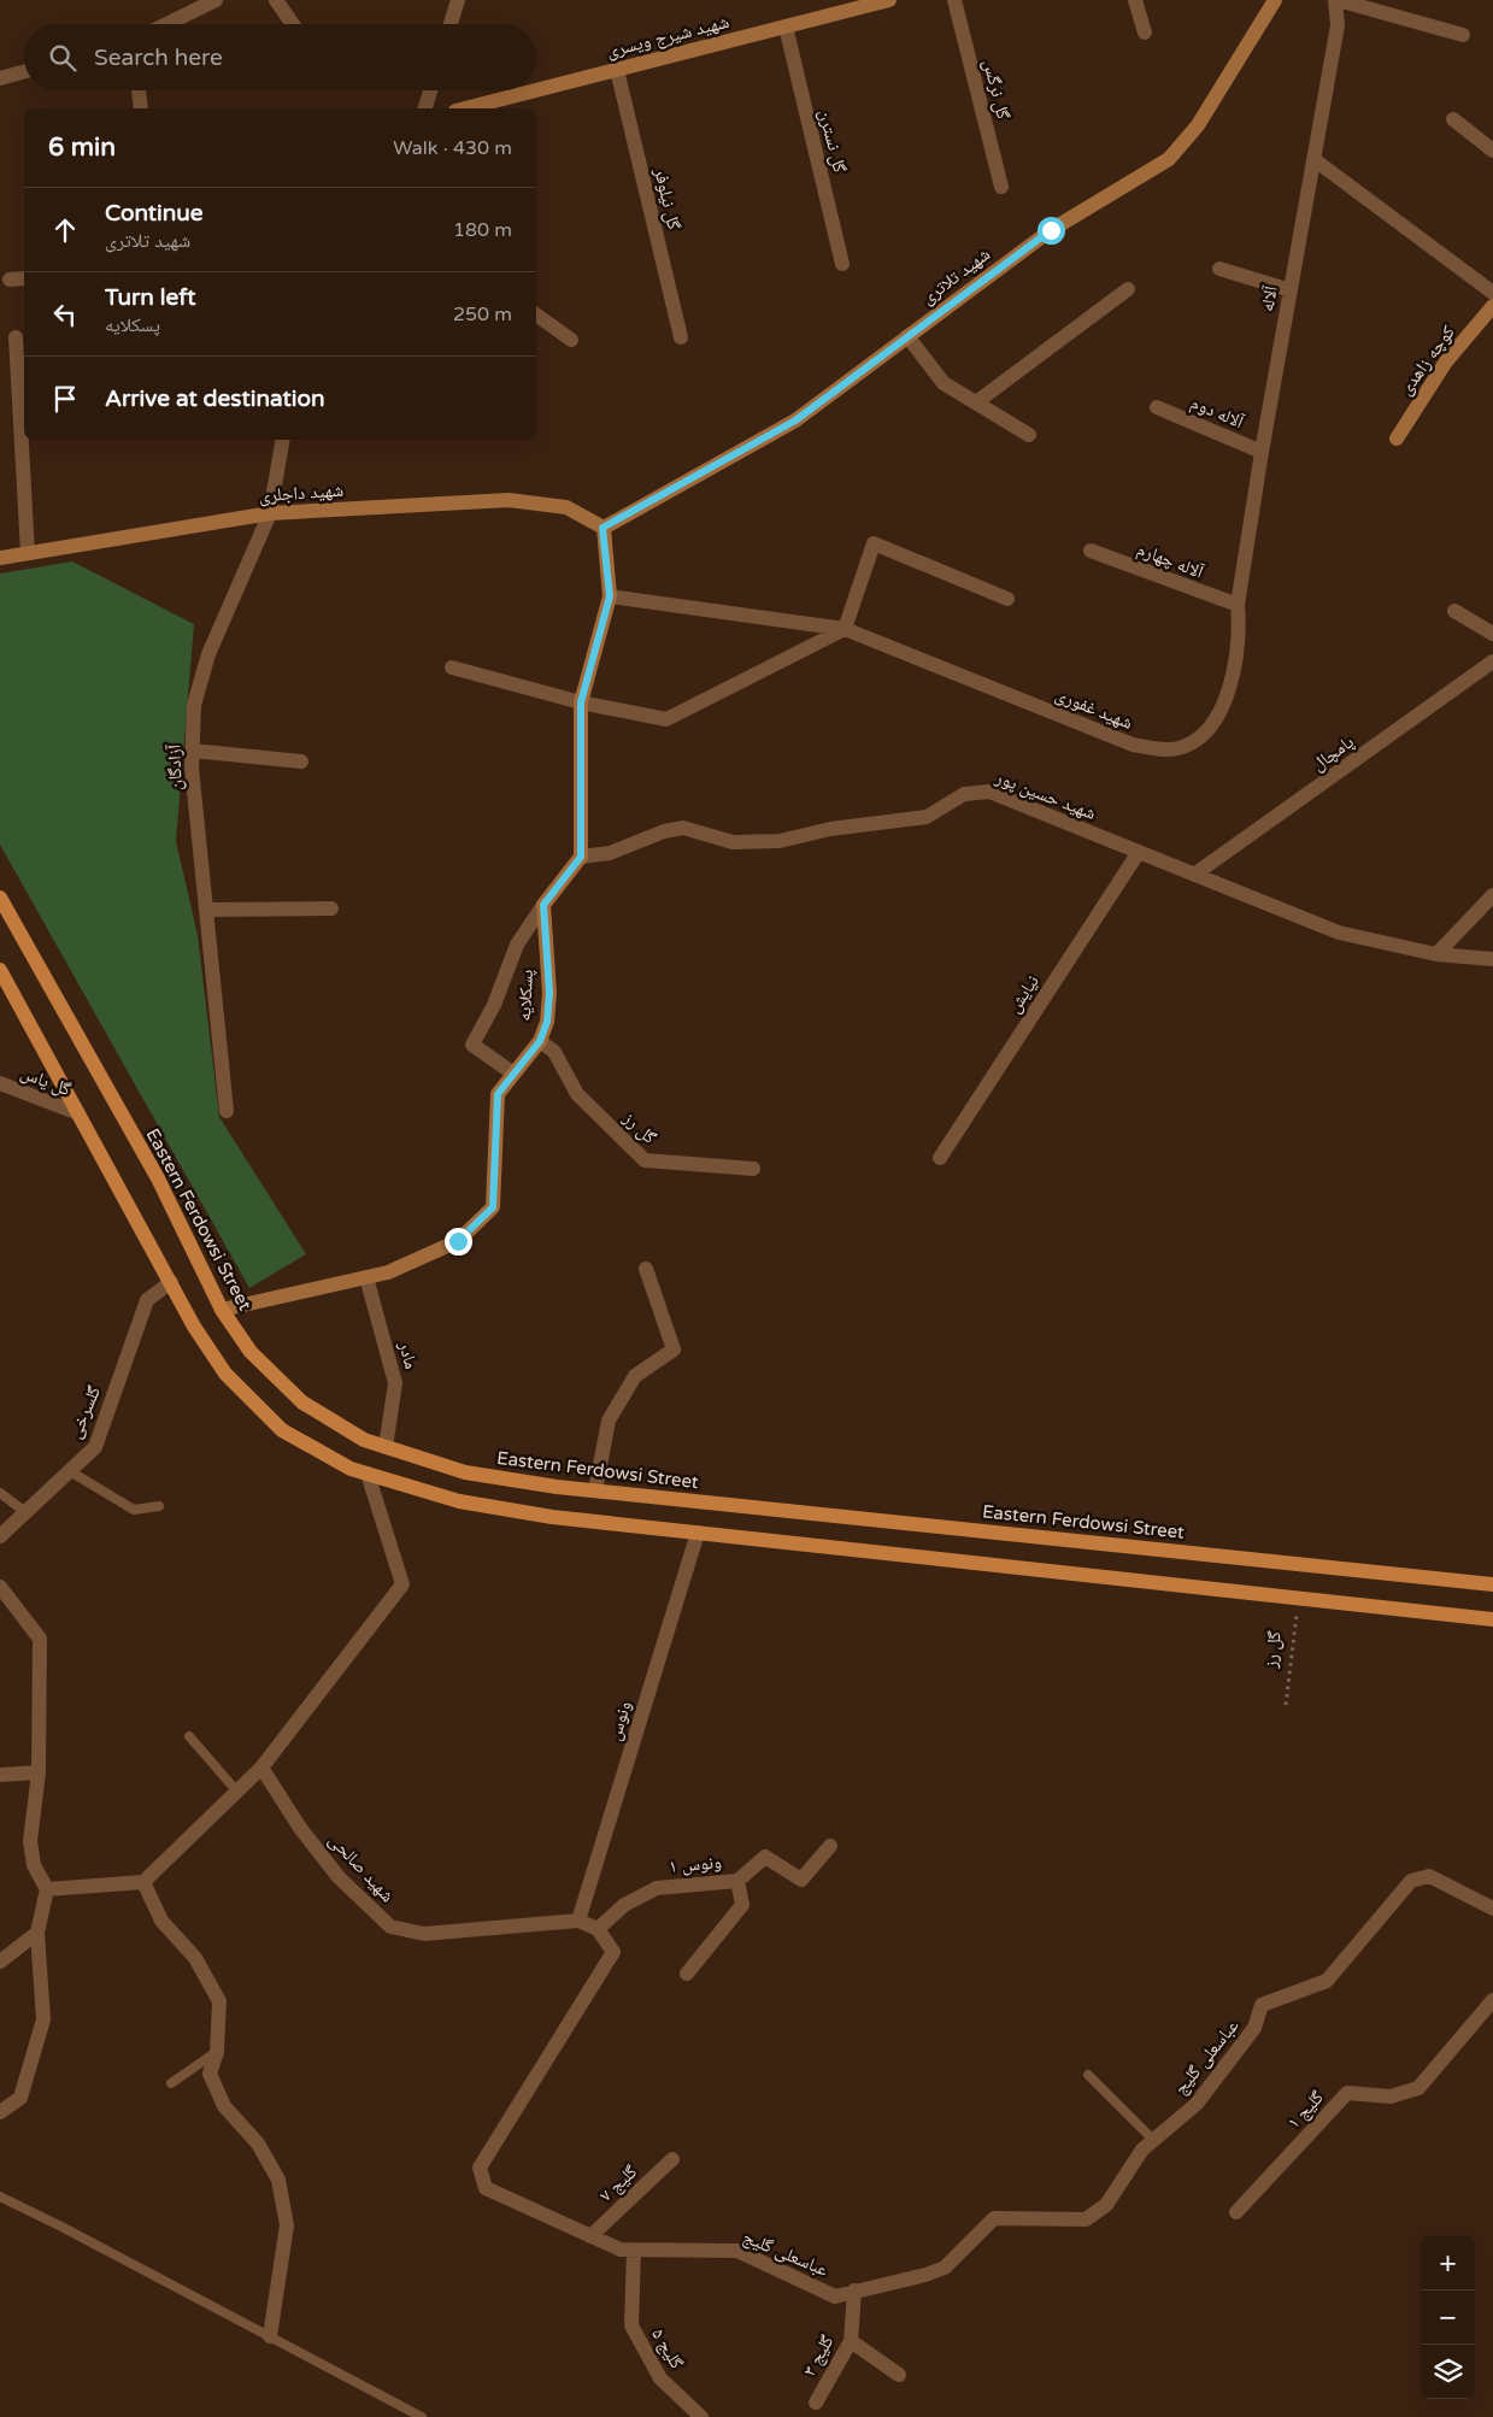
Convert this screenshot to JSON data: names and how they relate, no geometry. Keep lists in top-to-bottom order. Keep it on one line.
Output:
{"streets":{"main road":["Eastern Ferdowsi Street"],"street":["شهید شیرج ویسری","گل نرگس","گل نسترن","گل نیلوفر","شهید تلاتری","آلاله","کوچه زاهدی","آلاله دوم","شهید داجلری","آلاله چهارم","شهید غفوری","پامچال","آزادگان","شهید حسین پور","نیایش","پسکلایه","گل یاس","گل رز","مادر","گلسرخی","ونوس","ونوس ۱","شهید صالحی","عباسعلی گلیج","گلیج ۱","گلیج ۷","گلیج ۵","گلیج ۳"]},"crossings":[["شهید شیرج ویسری","گل نسترن"],["شهید شیرج ویسری","گل نیلوفر"],["شهید تلاتری","شهید داجلری"],["آلاله","آلاله دوم"],["آلاله","آلاله چهارم"],["آلاله","شهید غفوری"],["شهید داجلری","آزادگان"],["آلاله چهارم","شهید غفوری"],["پامچال","شهید حسین پور"],["شهید حسین پور","نیایش"],["پسکلایه","گل رز"],["پسکلایه","Eastern Ferdowsi Street"],["پسکلایه","مادر"],["Eastern Ferdowsi Street","مادر"],["ونوس","شهید صالحی"],["ونوس ۱","عباسعلی گلیج"],["عباسعلی گلیج","گلیج ۷"],["عباسعلی گلیج","گلیج ۵"],["عباسعلی گلیج","گلیج ۳"]],"page":{"search":"Search here","heading":["6 min","Walk · 430 m"],"list":[["Continue","شهید تلاتری","180 m"],["Turn left","پسکلایه","250 m"],"Arrive at destination"],"map_buttons":["+","−"]}}
